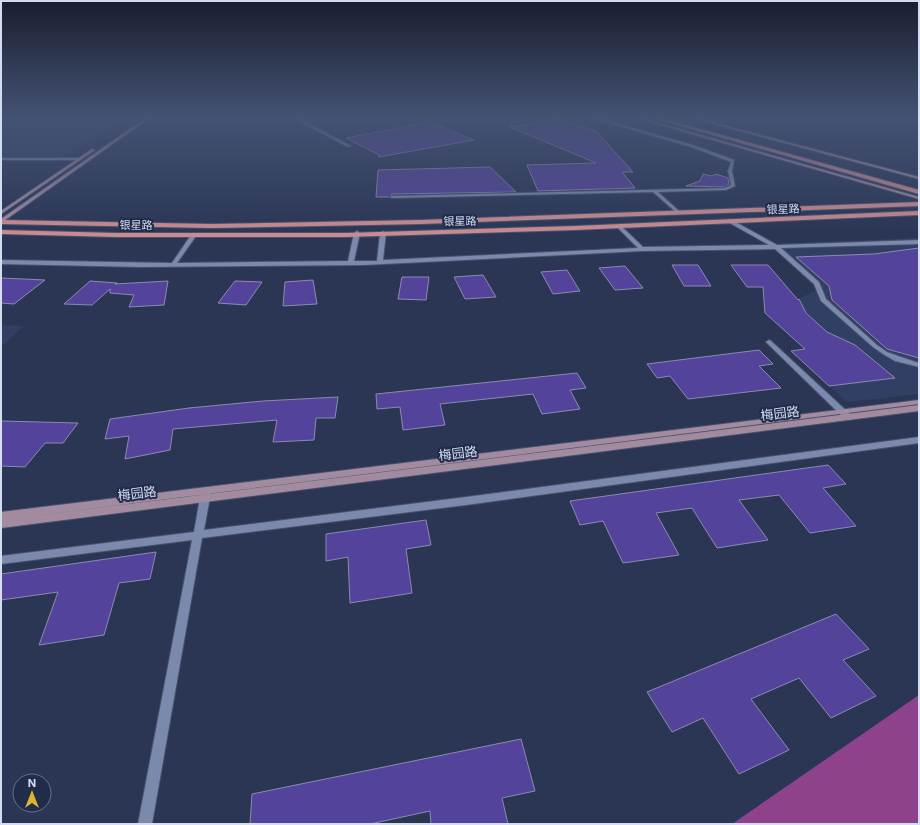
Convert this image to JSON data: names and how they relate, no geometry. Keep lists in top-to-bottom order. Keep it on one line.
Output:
{"streets":{"main road":["银星路"],"street":["梅园路"]},"north":"top"}
